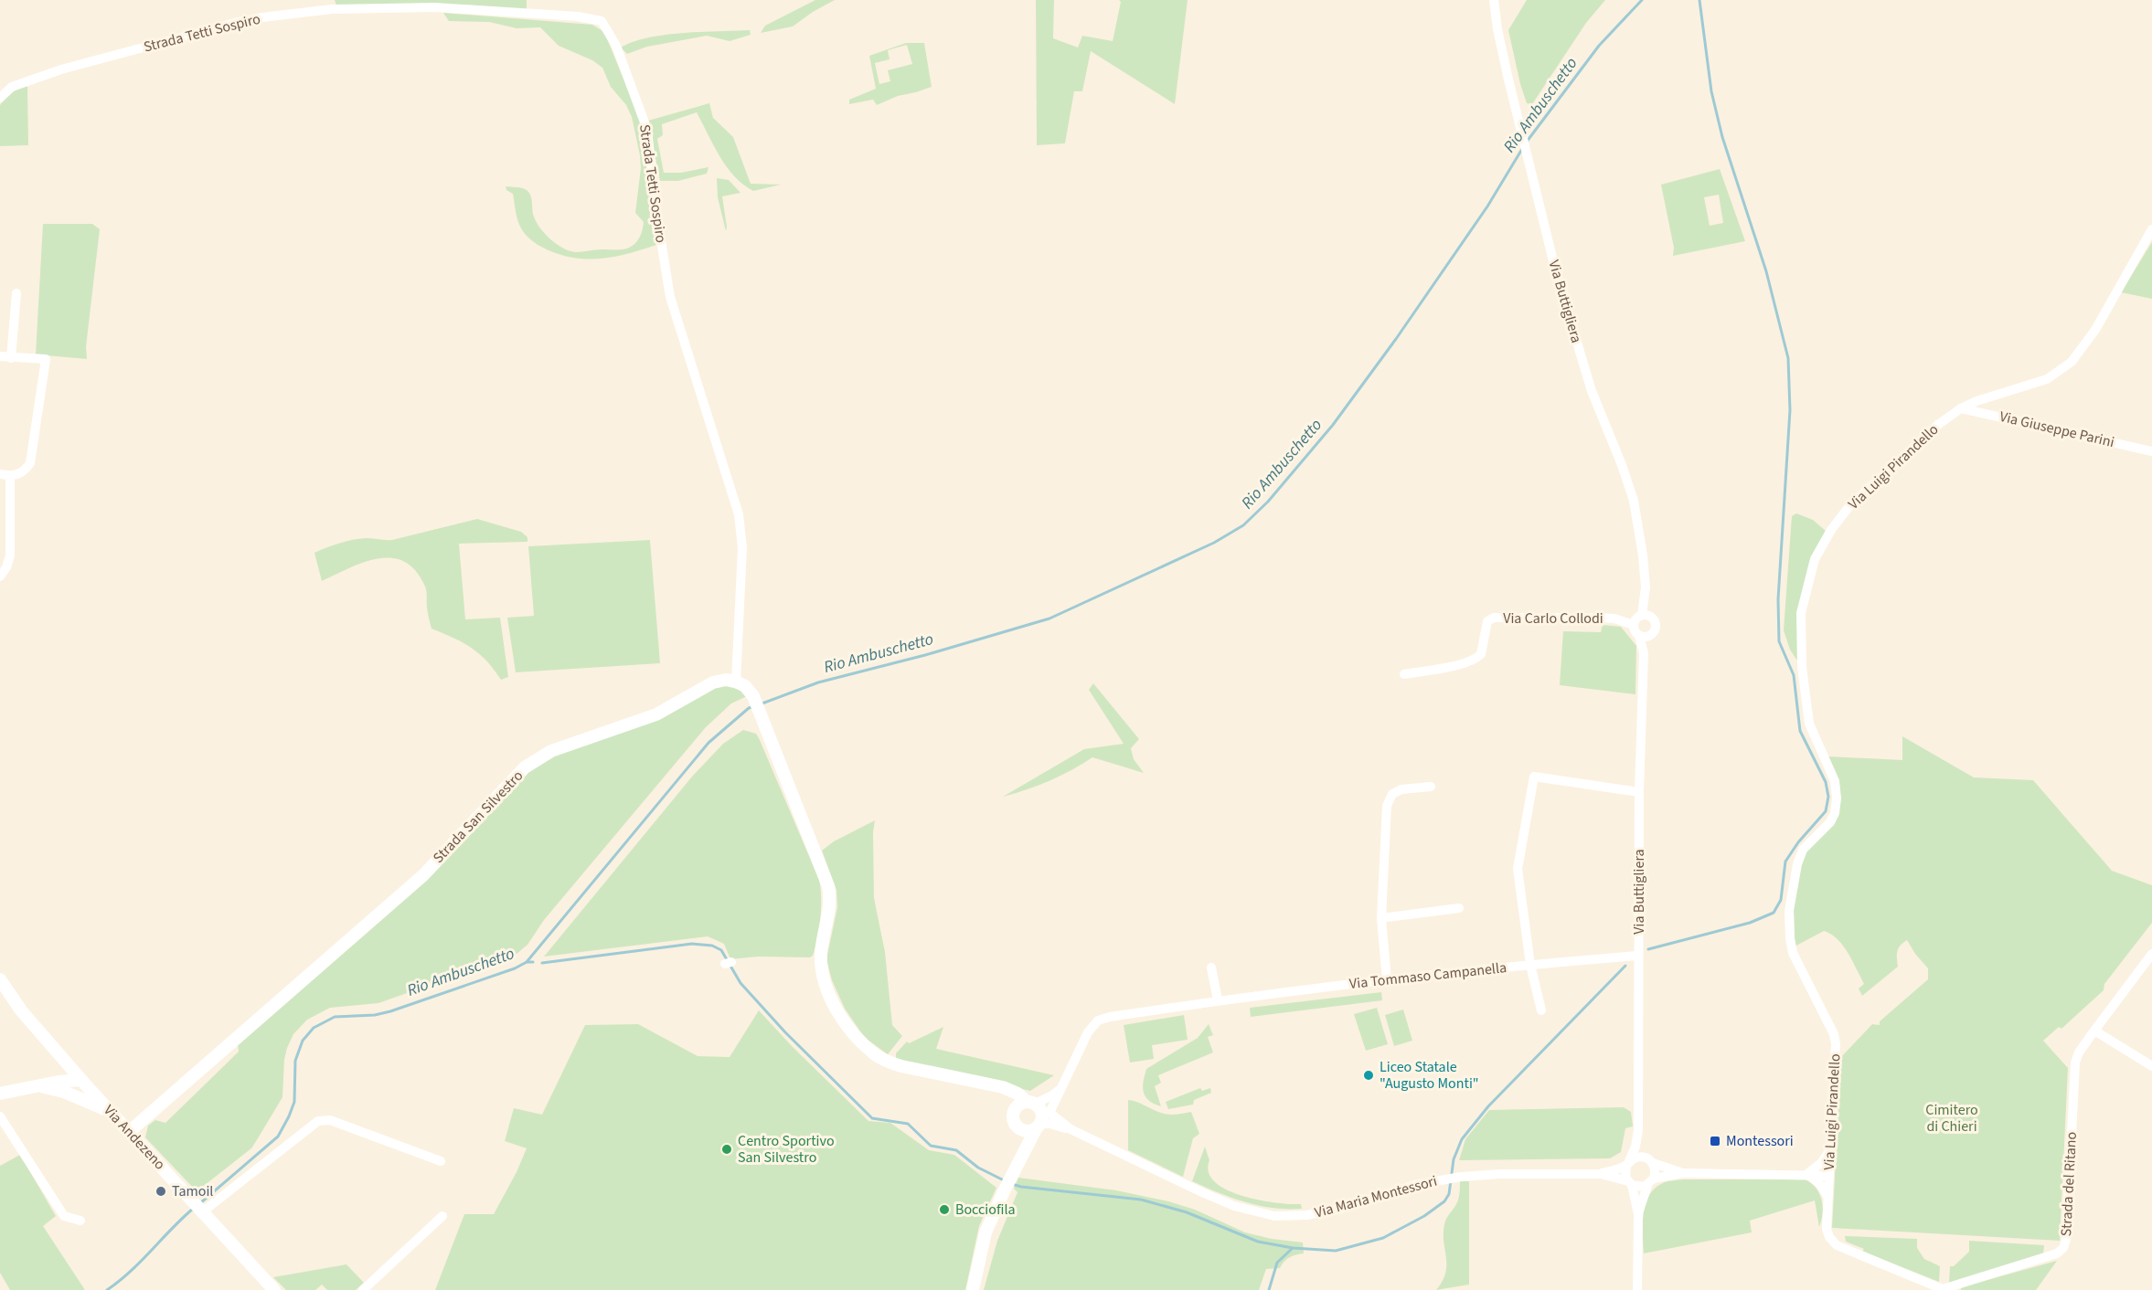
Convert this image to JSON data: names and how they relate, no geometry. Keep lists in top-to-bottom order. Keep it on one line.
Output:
{"streets":{"street":["Strada Tetti Sospiro","Via Buttigliera","Via Giuseppe Parini","Via Luigi Pirandello","Via Carlo Collodi","Strada San Silvestro","Via Tommaso Campanella","Via Andezeno","Strada del Ritano","Via Maria Montessori"]},"crossings":[["Strada Tetti Sospiro","Strada San Silvestro"],["Via Buttigliera","Via Carlo Collodi"],["Via Buttigliera","Via Tommaso Campanella"],["Via Buttigliera","Via Maria Montessori"],["Via Giuseppe Parini","Via Luigi Pirandello"],["Via Luigi Pirandello","Strada del Ritano"],["Strada San Silvestro","Via Andezeno"],["Via Tommaso Campanella","Via Maria Montessori"]],"water":["Rio Ambuschetto"],"parks":["Cimitero di Chieri"],"places":{"other":["Liceo Statale \"Augusto Monti\"","Centro Sportivo San Silvestro","Tamoil","Bocciofila"],"transit":["Montessori"]}}
